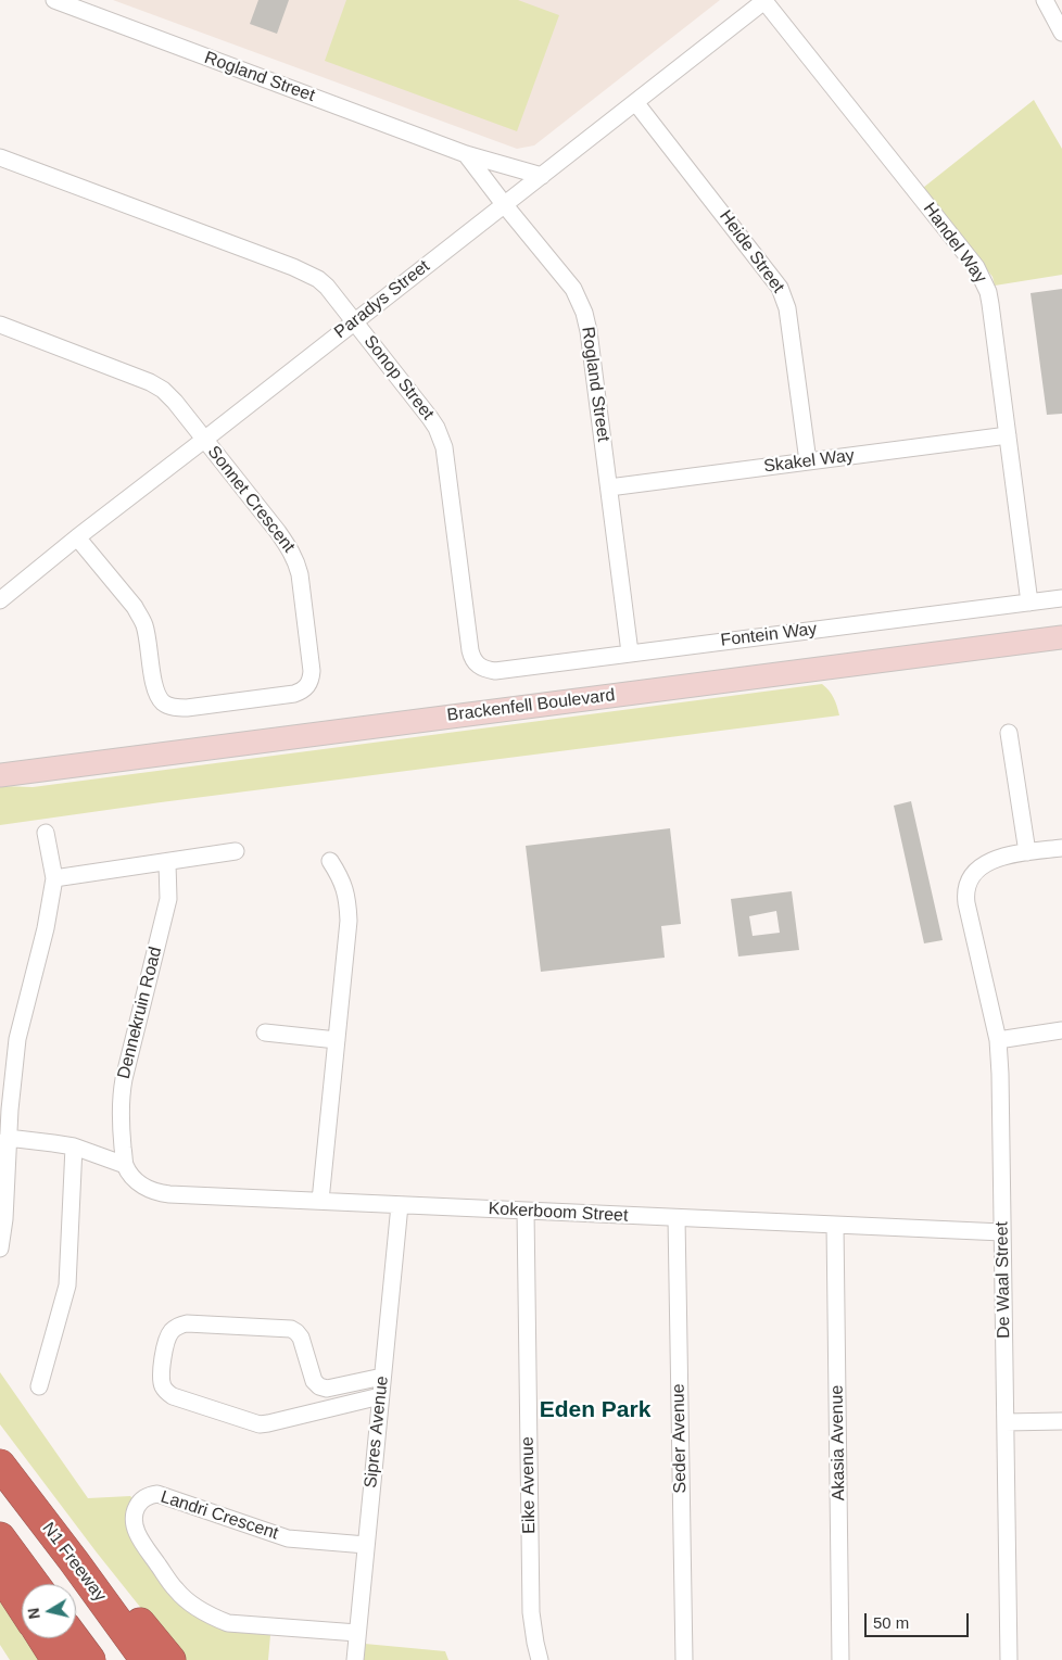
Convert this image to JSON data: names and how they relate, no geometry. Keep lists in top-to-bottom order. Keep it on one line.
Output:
{"streets":{"highway":["N1 Freeway"],"street":["Rogland Street","Handel Way","Heide Street","Paradys Street","Sonop Street","Skakel Way","Sonnet Crescent","Fontein Way","Brackenfell Boulevard","Dennekruin Road","Kokerboom Street","De Waal Street","Sipres Avenue","Seder Avenue","Akasia Avenue","Eike Avenue","Landri Crescent"]},"crossings":[["Rogland Street","Paradys Street"],["Rogland Street","Skakel Way"],["Rogland Street","Fontein Way"],["Handel Way","Paradys Street"],["Handel Way","Skakel Way"],["Handel Way","Fontein Way"],["Heide Street","Paradys Street"],["Heide Street","Skakel Way"],["Paradys Street","Sonop Street"],["Paradys Street","Sonnet Crescent"],["Sonop Street","Fontein Way"],["Dennekruin Road","Kokerboom Street"],["Kokerboom Street","De Waal Street"],["Kokerboom Street","Sipres Avenue"],["Kokerboom Street","Seder Avenue"],["Kokerboom Street","Akasia Avenue"],["Kokerboom Street","Eike Avenue"],["Sipres Avenue","Landri Crescent"]],"districts":["Eden Park"],"scale_bar":"50 m","north":"left"}
